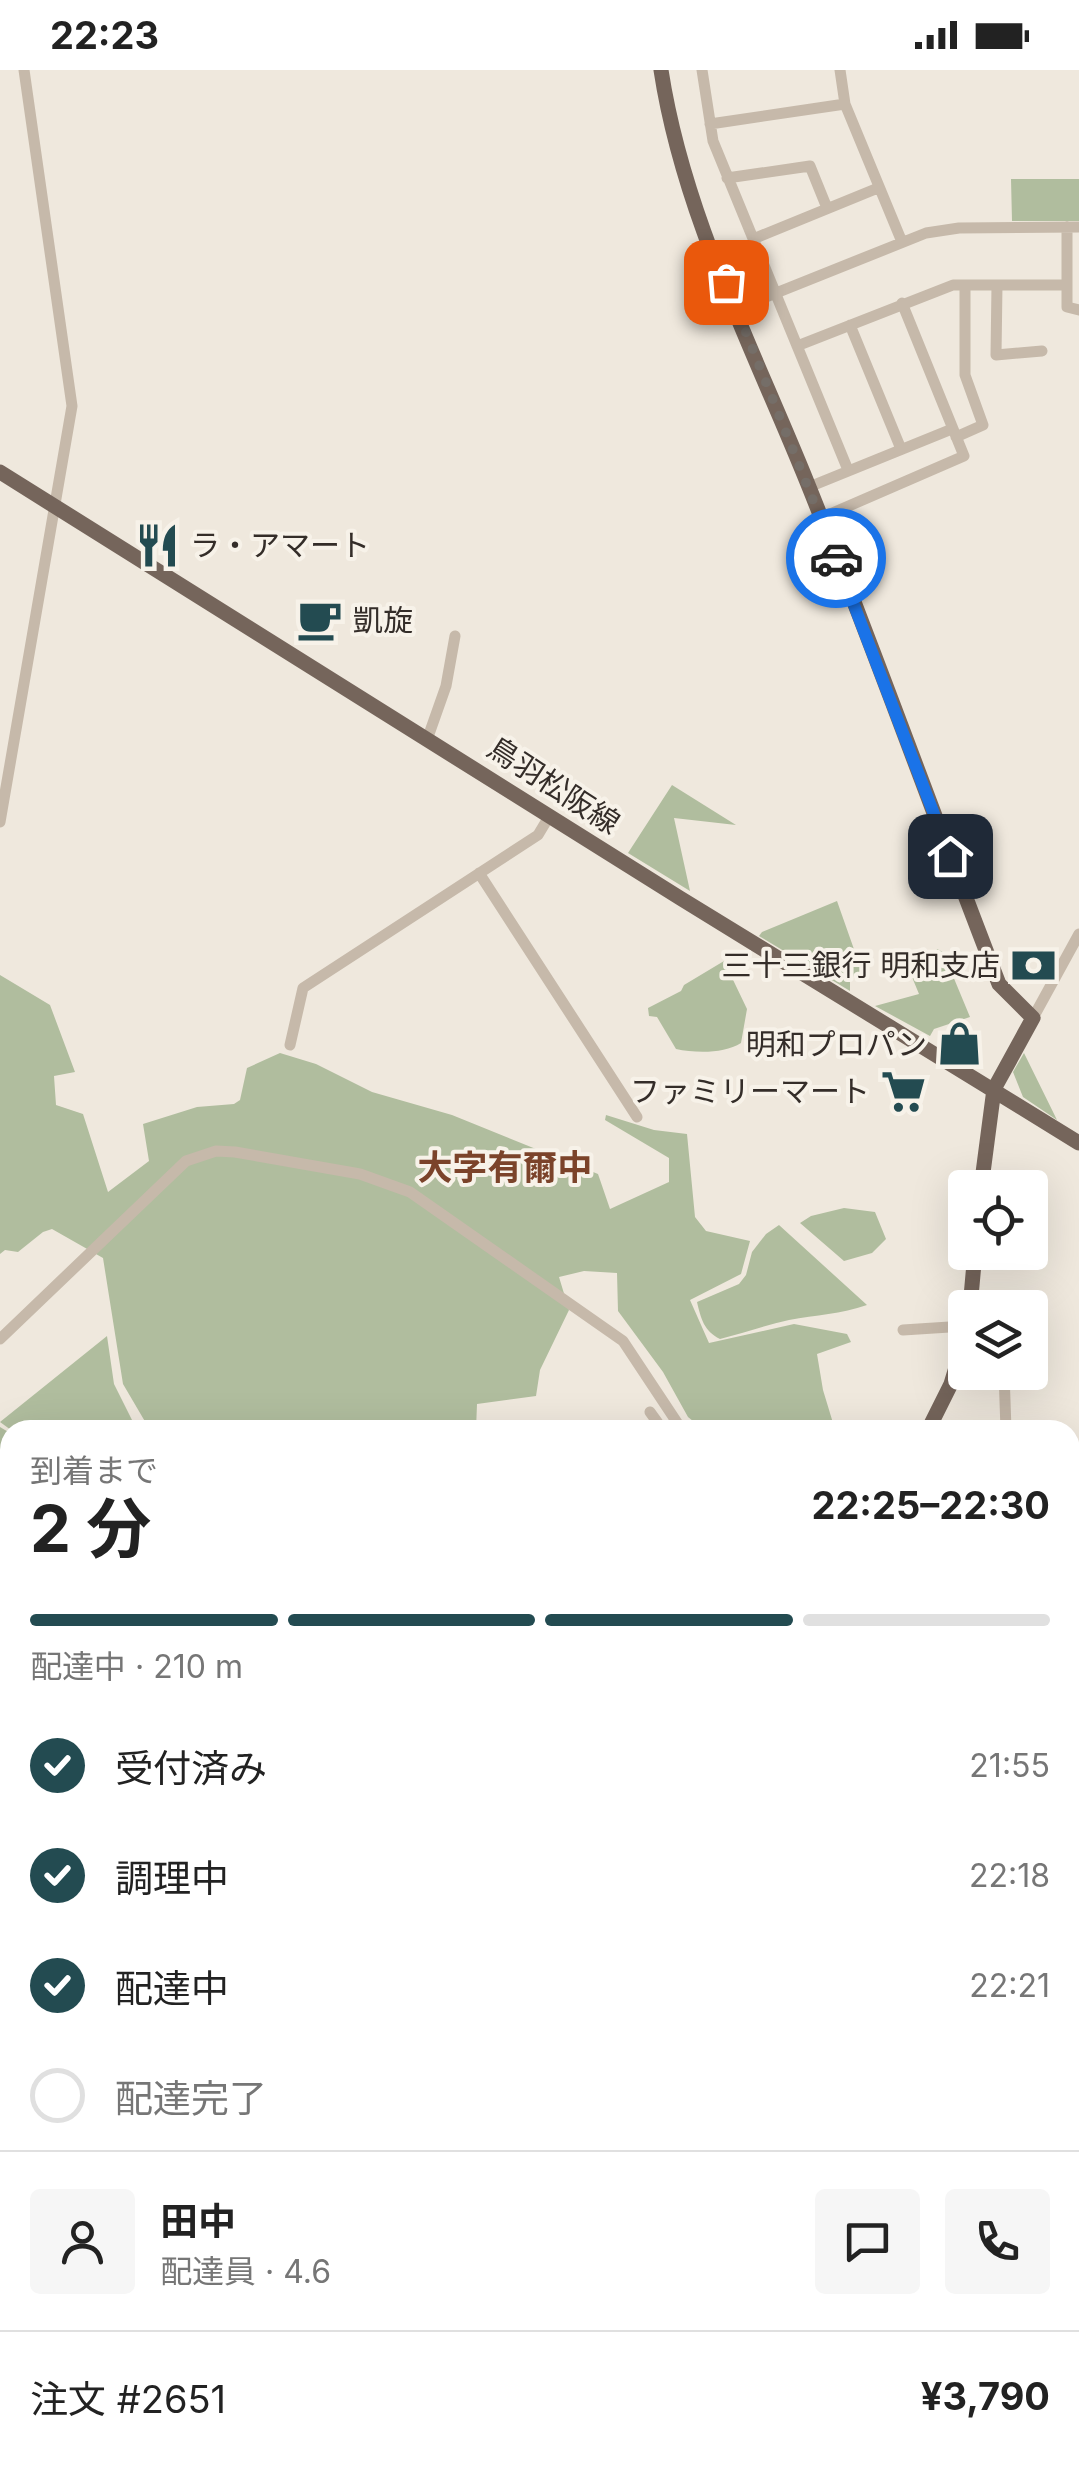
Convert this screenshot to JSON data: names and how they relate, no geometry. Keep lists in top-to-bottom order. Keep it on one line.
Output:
{"streets":{"main road":["鳥羽松阪線"]},"districts":["大字有爾中"],"places":{"restaurant":["ラ・アマート"],"cafe":["凱旋"],"bank":["三十三銀行 明和支店"],"shop":["明和プロパン"],"supermarket":["ファミリーマート"]},"page":{"status":"22:23","heading":["2 分","到着まで","22:25–22:30"],"panel":["田中","配達員 · 4.6","注文 #2651","¥3,790"],"bar":"配達中 · 210 m","list":[["受付済み","21:55"],["調理中","22:18"],["配達中","22:21"],"配達完了"]}}
